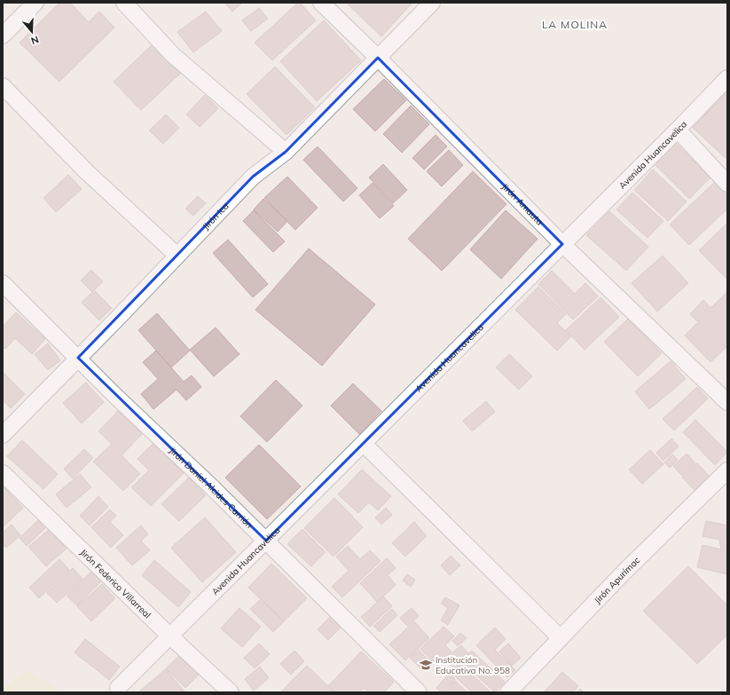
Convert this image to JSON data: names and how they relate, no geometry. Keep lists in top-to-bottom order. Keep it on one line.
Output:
{"streets":{"street":["Avenida Huancavelica","Jirón Amauta","Jirón Ica","Jirón Daniel Alcides Carrión","Jirón Apurímac","Jirón Federico Villarreal"]},"crossings":[["Avenida Huancavelica","Jirón Amauta"],["Avenida Huancavelica","Jirón Daniel Alcides Carrión"],["Avenida Huancavelica","Jirón Federico Villarreal"],["Jirón Amauta","Jirón Ica"],["Jirón Ica","Jirón Daniel Alcides Carrión"]],"districts":["LA MOLINA"],"places":{"school or university":["Institución Educativa No. 958"]},"north":"bottom"}
